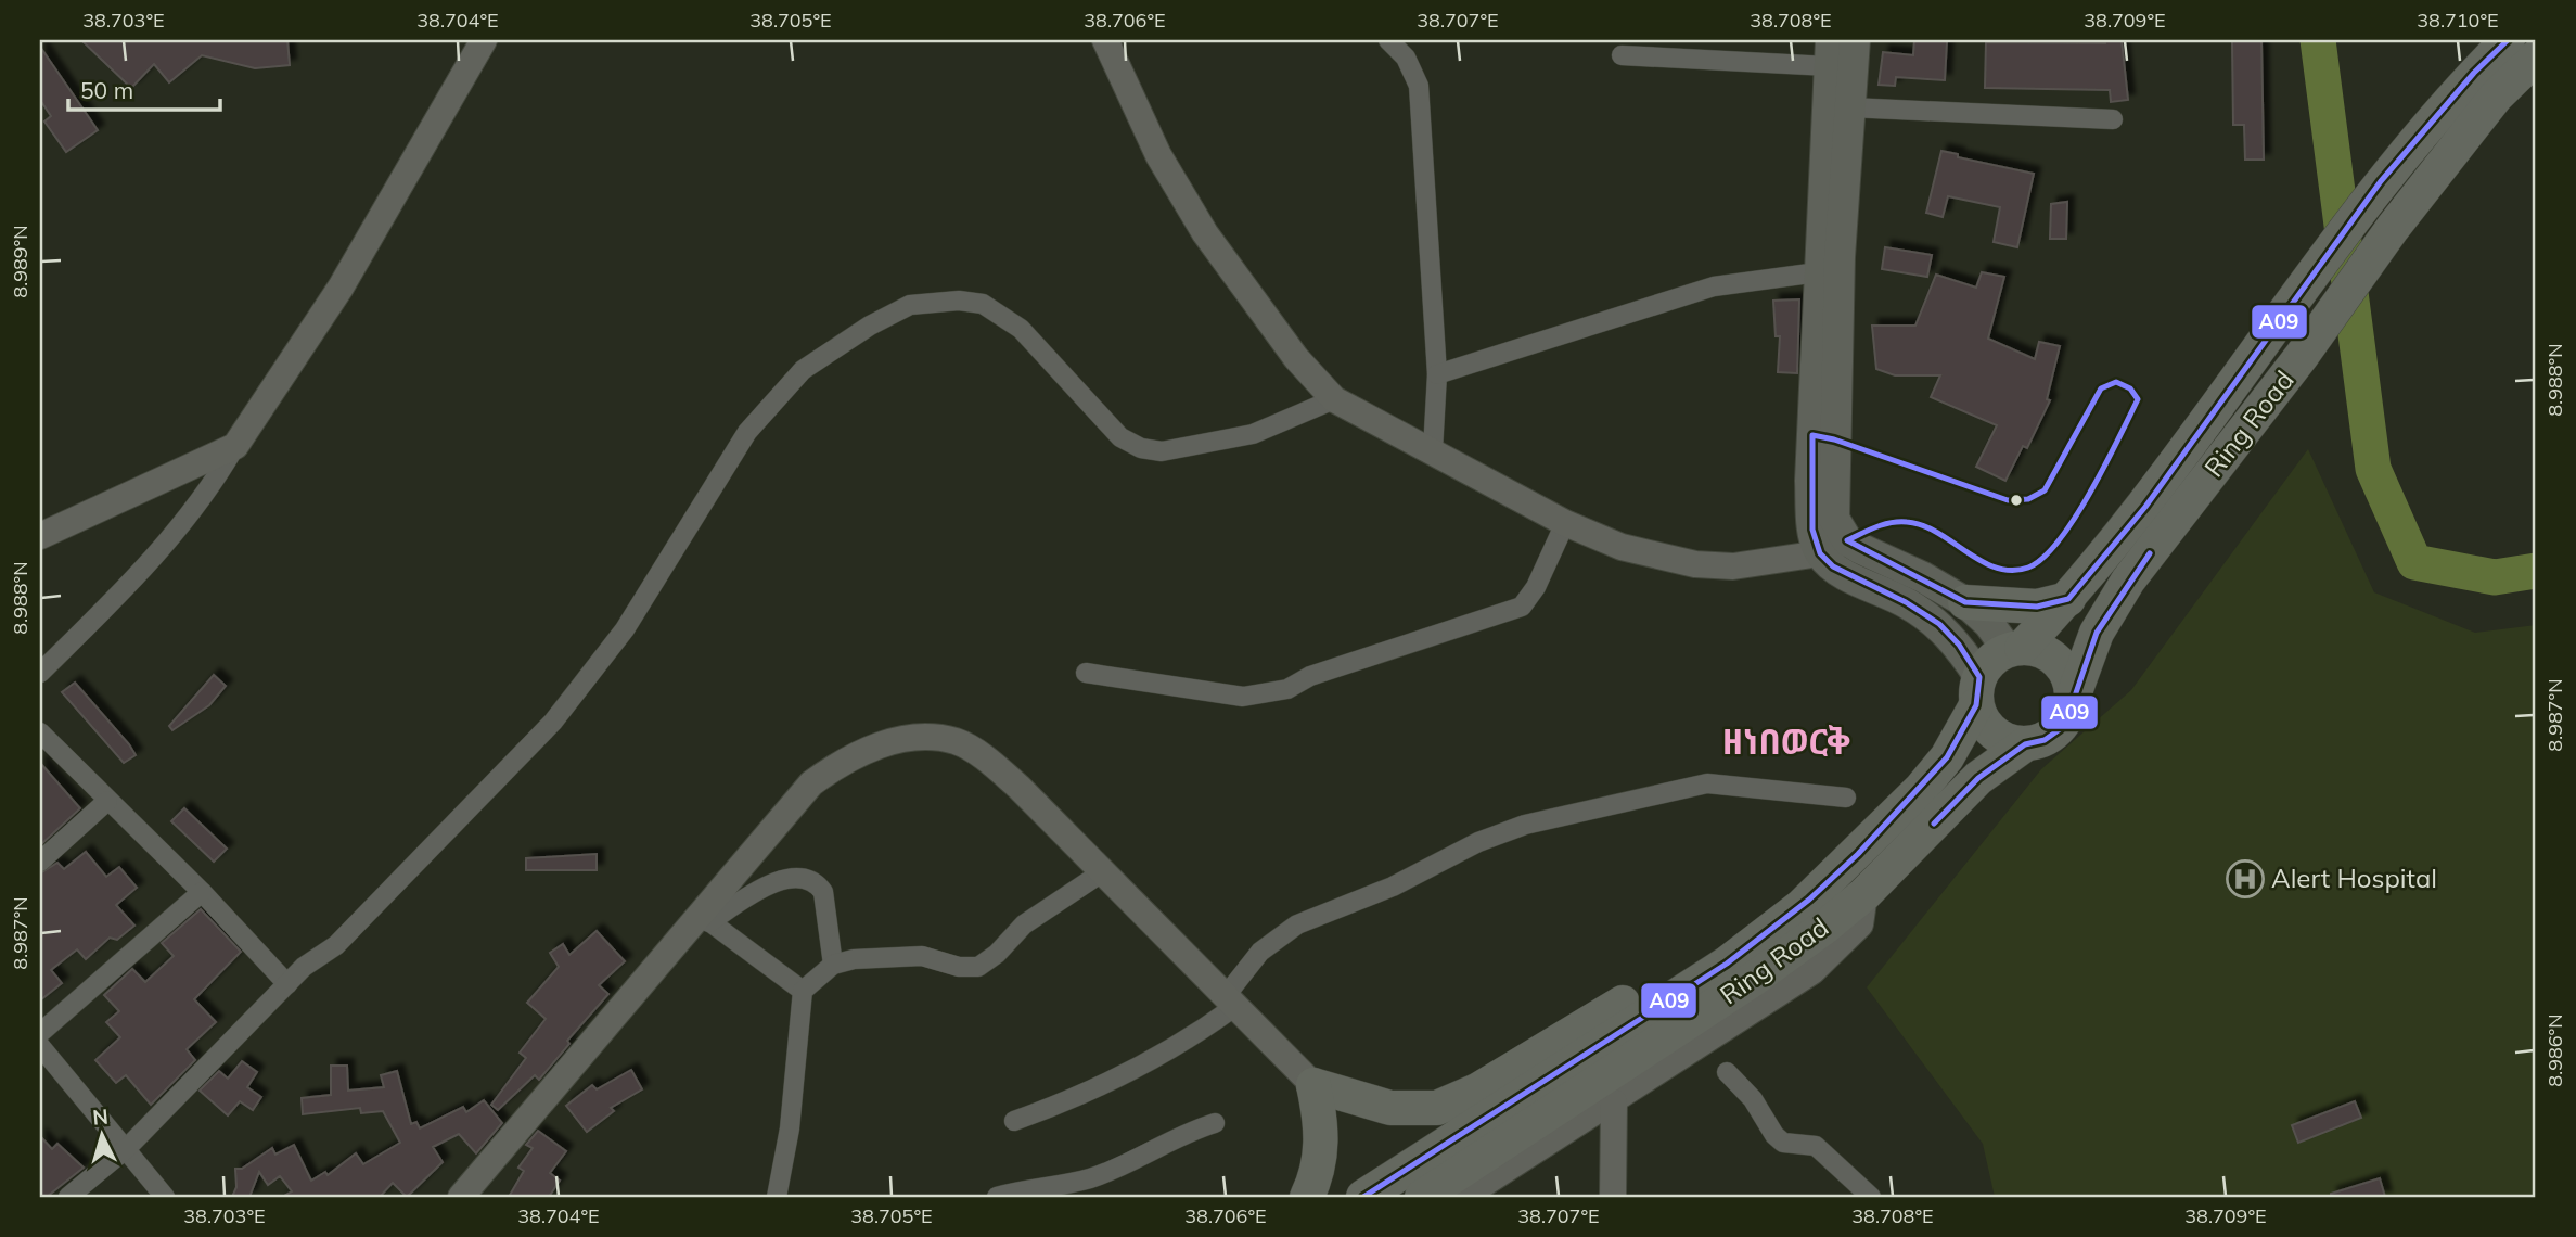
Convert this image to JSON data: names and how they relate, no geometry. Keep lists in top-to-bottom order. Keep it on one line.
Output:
{"streets":{"highway":["Ring Road"]},"districts":["ዘነበወርቅ"],"places":{"hospital":["Alert Hospital"]},"lines":["transit line A09"],"scale_bar":"50 m","north":"top","coordinates":["38.703°E","38.704°E","38.705°E","38.706°E","38.707°E","38.708°E","38.709°E","38.710°E","8.989°N","8.988°N","8.987°N","8.986°N"]}
